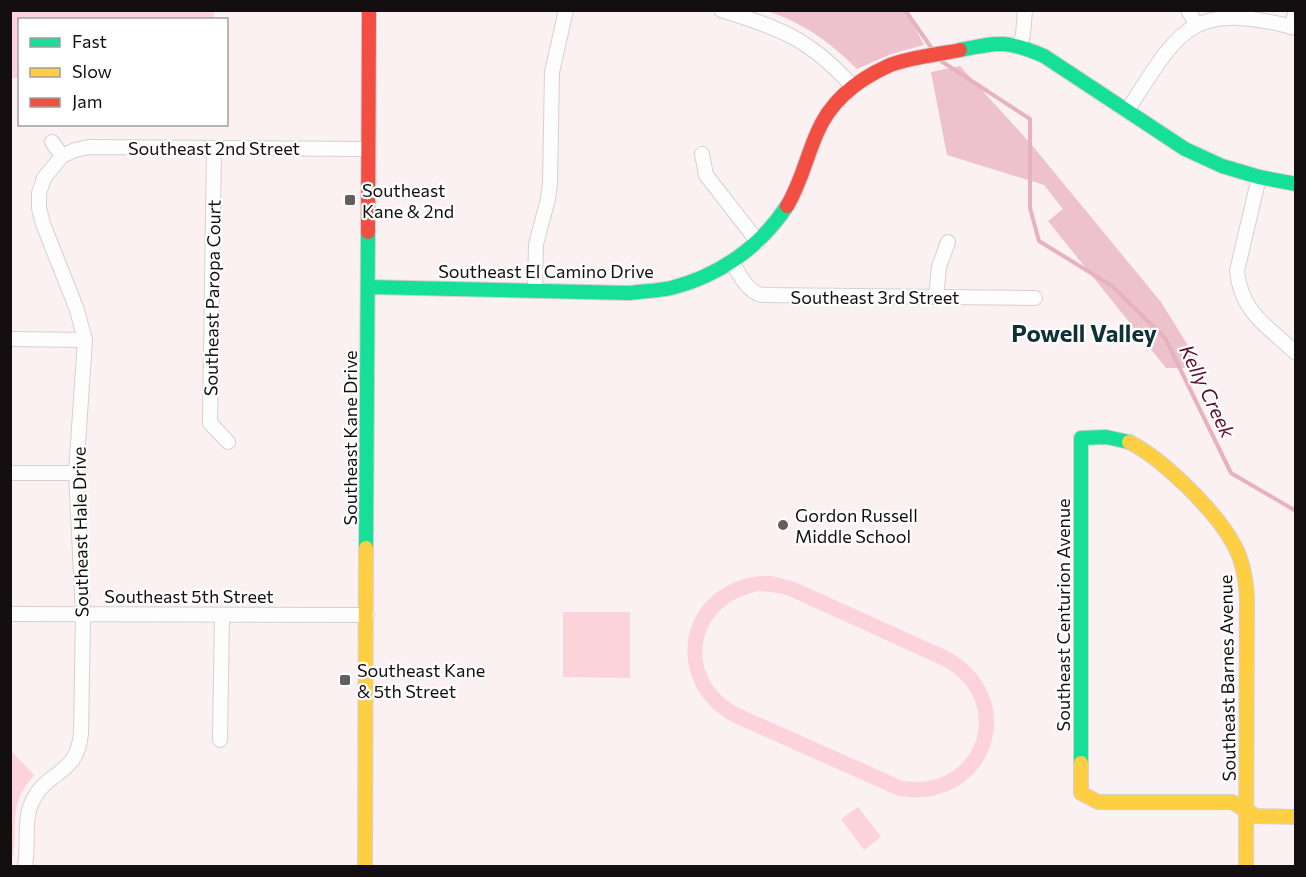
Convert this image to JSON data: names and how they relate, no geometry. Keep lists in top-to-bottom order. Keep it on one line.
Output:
{"streets":{"street":["Southeast 2nd Street","Southeast El Camino Drive","Southeast 3rd Street","Southeast Paropa Court","Southeast Kane Drive","Southeast Hale Drive","Southeast 5th Street","Southeast Centurion Avenue","Southeast Barnes Avenue"]},"crossings":[["Southeast 2nd Street","Southeast Paropa Court"],["Southeast 2nd Street","Southeast Kane Drive"],["Southeast 2nd Street","Southeast Hale Drive"],["Southeast El Camino Drive","Southeast 3rd Street"],["Southeast El Camino Drive","Southeast Kane Drive"],["Southeast Kane Drive","Southeast 5th Street"],["Southeast Hale Drive","Southeast 5th Street"],["Southeast Centurion Avenue","Southeast Barnes Avenue"]],"districts":["Powell Valley"],"water":["Kelly Creek"],"places":{"transit":["Southeast Kane & 2nd","Southeast Kane & 5th Street"],"other":["Gordon Russell Middle School"]},"legend":["Fast","Slow","Jam"]}
